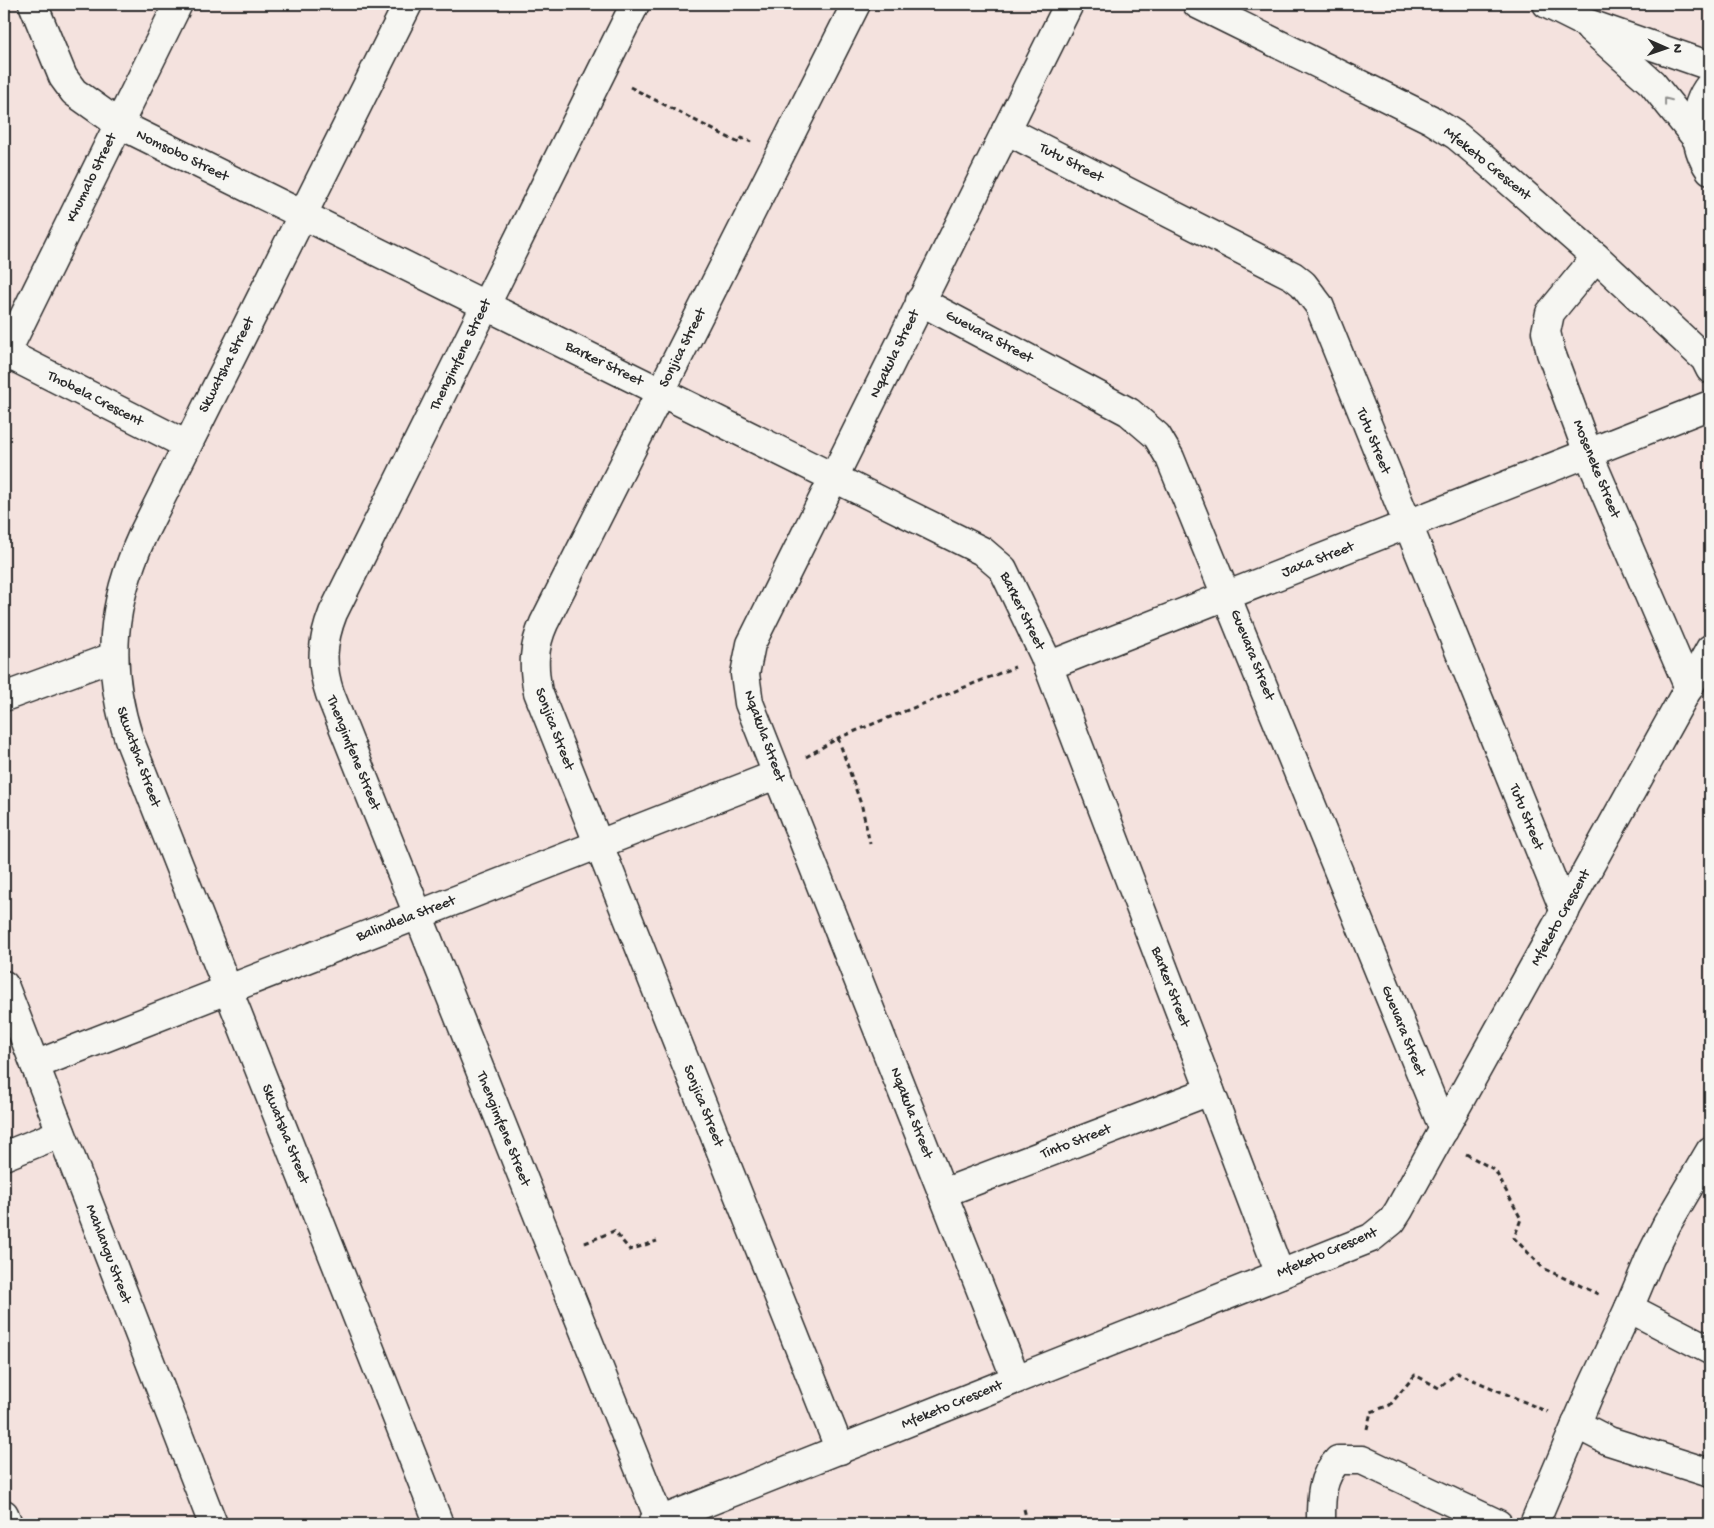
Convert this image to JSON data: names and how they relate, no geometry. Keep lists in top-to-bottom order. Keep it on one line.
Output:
{"streets":{"street":["Nomsobo Street","Tutu Street","Mfeketo Crescent","Khumalo Street","Guevara Street","Sonjica Street","Nqakula Street","Thengimfene Street","Barker Street","Skwatsha Street","Thobela Crescent","Moseneke Street","Jaxa Street","Balindlela Street","Tinto Street","Mahlangu Street"]},"crossings":[["Nomsobo Street","Khumalo Street"],["Nomsobo Street","Barker Street"],["Nomsobo Street","Skwatsha Street"],["Tutu Street","Mfeketo Crescent"],["Tutu Street","Nqakula Street"],["Tutu Street","Jaxa Street"],["Mfeketo Crescent","Guevara Street"],["Mfeketo Crescent","Sonjica Street"],["Mfeketo Crescent","Nqakula Street"],["Mfeketo Crescent","Thengimfene Street"],["Mfeketo Crescent","Barker Street"],["Mfeketo Crescent","Moseneke Street"],["Khumalo Street","Thobela Crescent"],["Guevara Street","Nqakula Street"],["Guevara Street","Jaxa Street"],["Sonjica Street","Barker Street"],["Sonjica Street","Balindlela Street"],["Nqakula Street","Barker Street"],["Nqakula Street","Balindlela Street"],["Nqakula Street","Tinto Street"],["Thengimfene Street","Barker Street"],["Thengimfene Street","Balindlela Street"],["Barker Street","Skwatsha Street"],["Barker Street","Jaxa Street"],["Barker Street","Tinto Street"],["Skwatsha Street","Thobela Crescent"],["Skwatsha Street","Balindlela Street"],["Moseneke Street","Jaxa Street"],["Balindlela Street","Mahlangu Street"]],"north":"right"}
